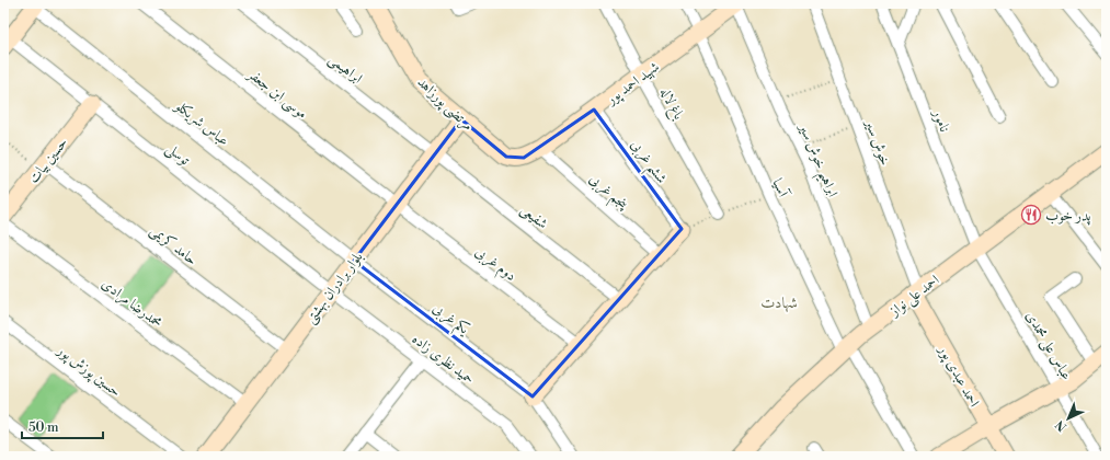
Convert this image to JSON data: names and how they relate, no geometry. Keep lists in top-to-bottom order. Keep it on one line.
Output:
{"streets":{"street":["ابراهیمی","شهید احمد پور","موسی ابن جعفر","مرتضی پورزاهد","باغ لاله","نامور","عباس شریکلو","خوش سیر","توسلی","حسین بیات","ابراهیم خوش سیر","ششم غربی","آسیا","پنجم غربی","شفیعی","حامد کریمی","دوم غربی","بلوار برادران بهشتی","احمد علی نواز","محمدرضا مرادی","یکم غربی","عباس علی محمدی","حمید نظری زاده","حسین پوزش پور","احمد عبدی پور"]},"crossings":[["ابراهیمی","شفیعی"],["ابراهیمی","بلوار برادران بهشتی"],["شهید احمد پور","مرتضی پورزاهد"],["شهید احمد پور","باغ لاله"],["شهید احمد پور","ابراهیم خوش سیر"],["شهید احمد پور","ششم غربی"],["شهید احمد پور","آسیا"],["شهید احمد پور","پنجم غربی"],["موسی ابن جعفر","دوم غربی"],["موسی ابن جعفر","بلوار برادران بهشتی"],["مرتضی پورزاهد","بلوار برادران بهشتی"],["نامور","احمد علی نواز"],["نامور","عباس علی محمدی"],["عباس شریکلو","بلوار برادران بهشتی"],["عباس شریکلو","یکم غربی"],["خوش سیر","احمد علی نواز"],["خوش سیر","احمد عبدی پور"],["توسلی","حسین بیات"],["توسلی","بلوار برادران بهشتی"],["توسلی","حمید نظری زاده"],["حسین بیات","حامد کریمی"],["ابراهیم خوش سیر","احمد علی نواز"],["آسیا","احمد علی نواز"],["شفیعی","بلوار برادران بهشتی"],["حامد کریمی","بلوار برادران بهشتی"],["دوم غربی","بلوار برادران بهشتی"],["بلوار برادران بهشتی","محمدرضا مرادی"],["بلوار برادران بهشتی","یکم غربی"],["بلوار برادران بهشتی","حمید نظری زاده"],["احمد علی نواز","عباس علی محمدی"],["احمد علی نواز","احمد عبدی پور"]],"districts":["شهادت"],"places":{"restaurant":["پدر خوب"]},"scale_bar":"50 m","north":"bottom left"}
